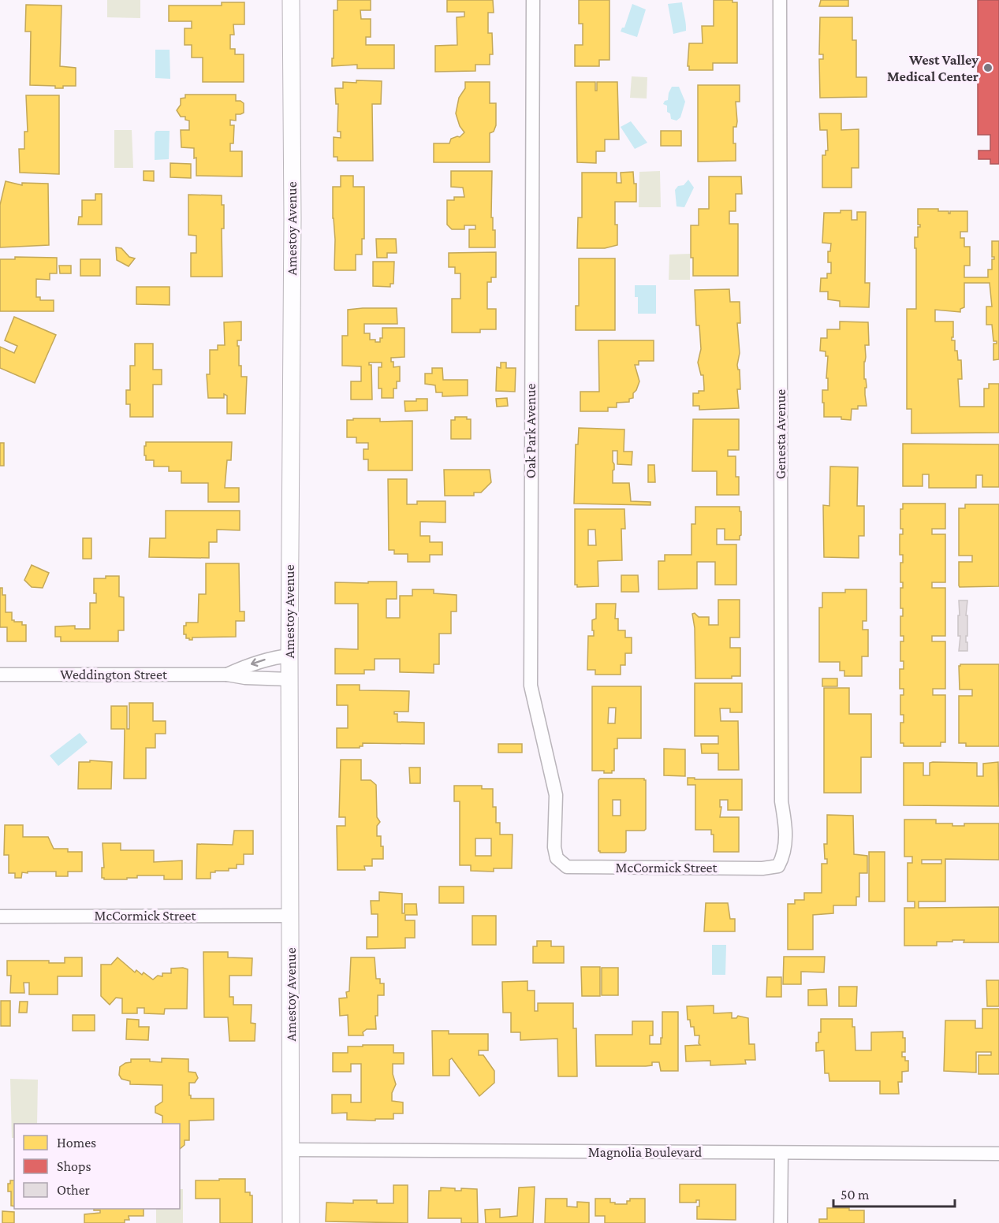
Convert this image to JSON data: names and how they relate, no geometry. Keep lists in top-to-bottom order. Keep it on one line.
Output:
{"streets":{"street":["Amestoy Avenue","Oak Park Avenue","Genesta Avenue","Weddington Street","McCormick Street","Magnolia Boulevard"]},"crossings":[["Amestoy Avenue","Weddington Street"],["Amestoy Avenue","McCormick Street"],["Amestoy Avenue","Magnolia Boulevard"],["Oak Park Avenue","McCormick Street"],["Genesta Avenue","McCormick Street"]],"places":["West Valley Medical Center"],"legend":["Homes","Shops","Other"],"scale_bar":"50 m"}
